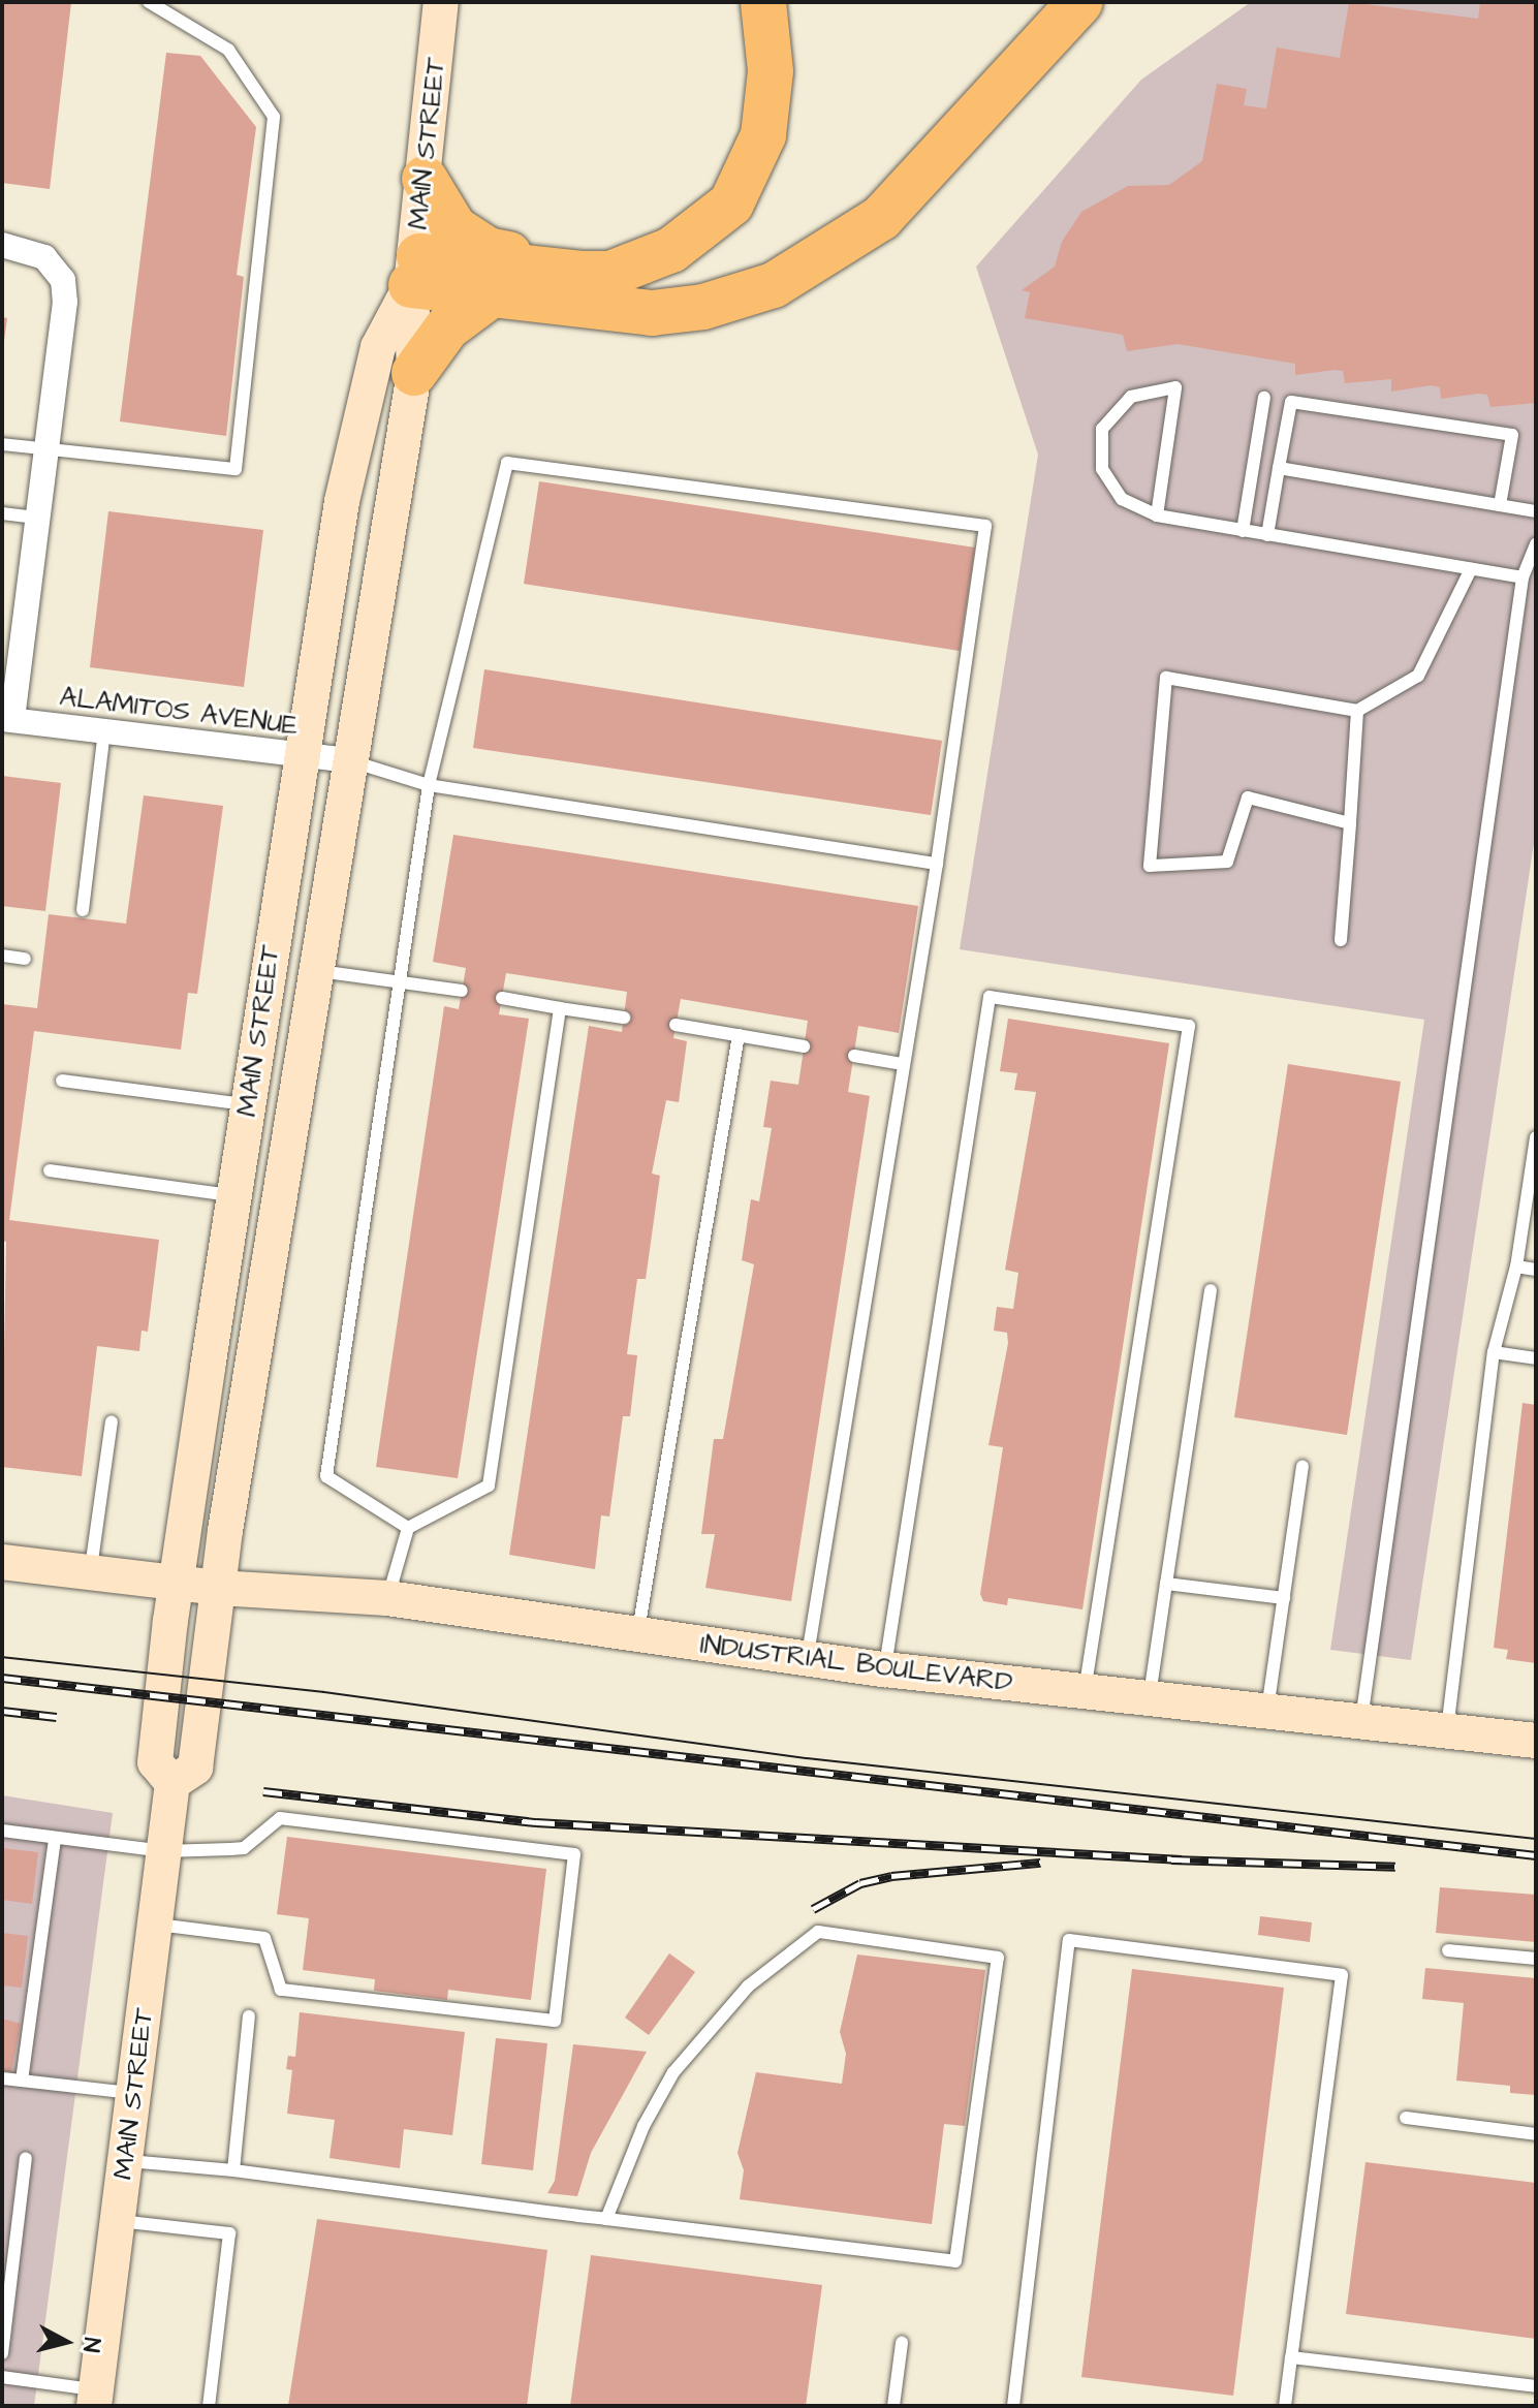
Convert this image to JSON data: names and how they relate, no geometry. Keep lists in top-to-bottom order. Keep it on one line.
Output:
{"streets":{"main road":["MAIN STREET","INDUSTRIAL BOULEVARD"],"street":["ALAMITOS AVENUE"]},"crossings":[["MAIN STREET","ALAMITOS AVENUE"],["MAIN STREET","INDUSTRIAL BOULEVARD"]],"north":"right"}
